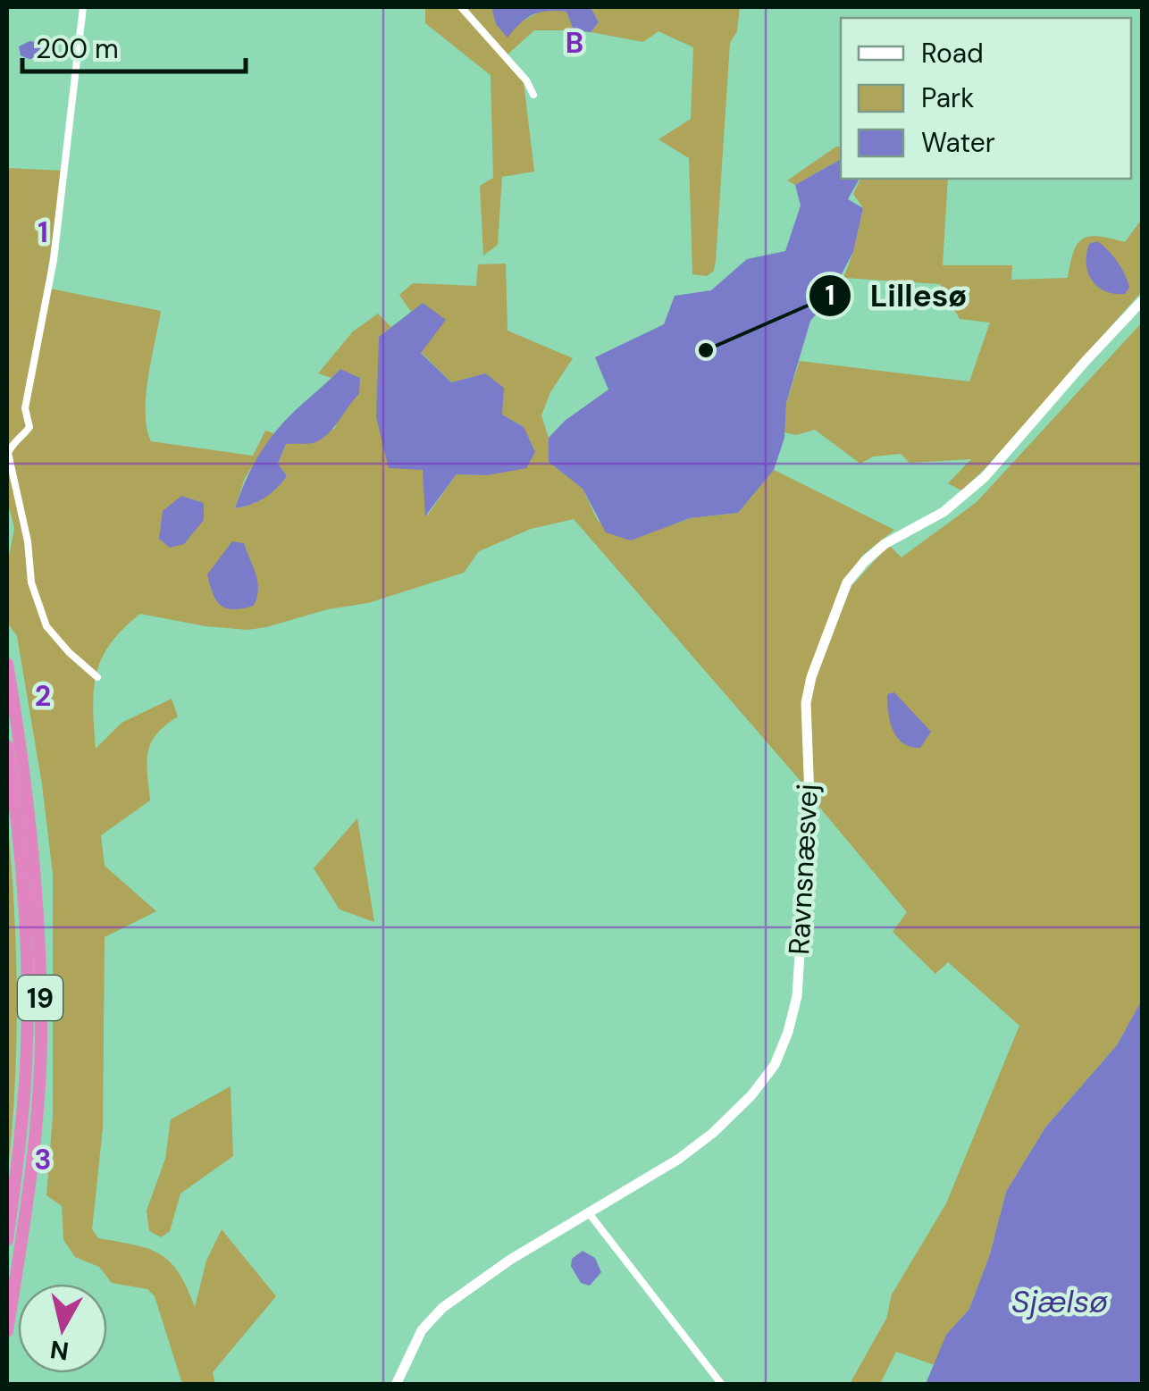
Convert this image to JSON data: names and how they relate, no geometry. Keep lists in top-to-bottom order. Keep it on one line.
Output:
{"streets":{"highway":["19"],"main road":["Ravnsnæsvej"]},"water":["Sjælsø"],"places":["Lillesø"],"legend":["Road","Park","Water"],"scale_bar":"200 m","north":"bottom","grid":{"columns":["B"],"rows":["1","2","3"]}}
